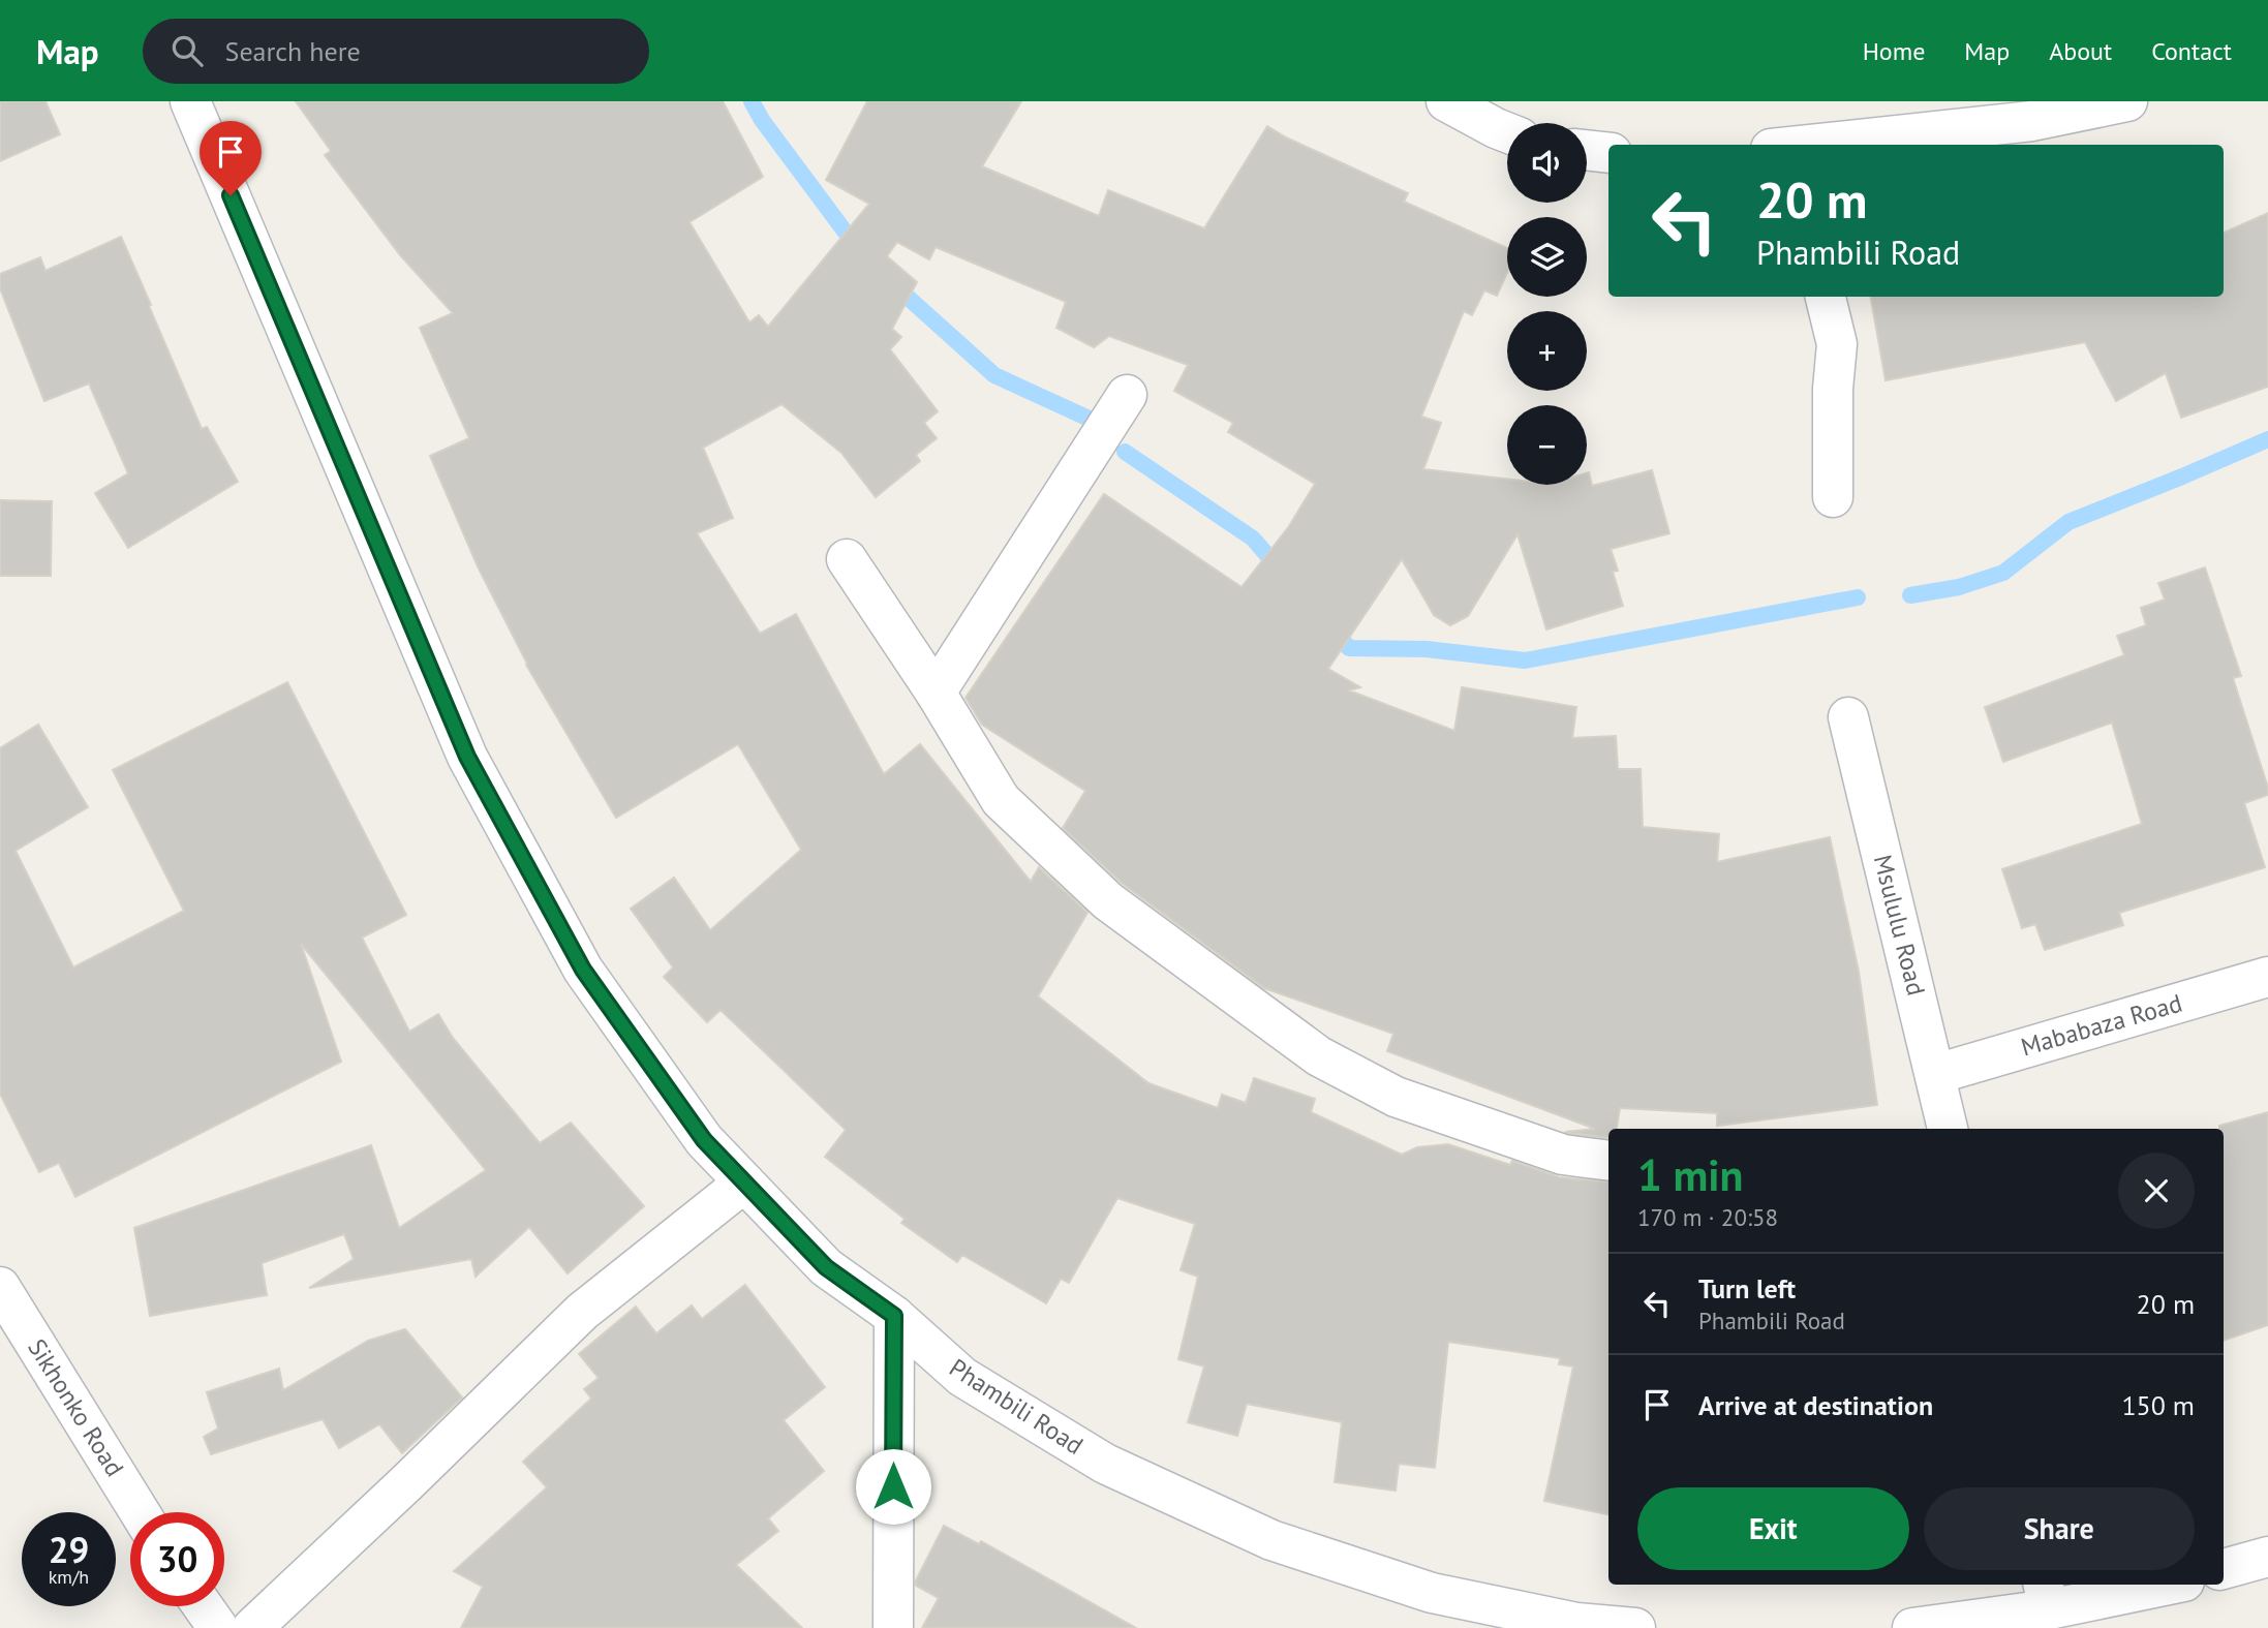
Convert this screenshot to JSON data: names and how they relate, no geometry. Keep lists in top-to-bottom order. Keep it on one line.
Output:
{"streets":{"street":["Msululu Road","Mababaza Road","Phambili Road","Sikhonko Road"]},"crossings":[["Msululu Road","Mababaza Road"]],"page":{"header":"Map","search":"Search here","nav":["Home","Map","About","Contact"],"map_buttons":["+","−"],"turn":["20 m","Phambili Road"],"heading":["1 min","170 m · 20:58"],"list":[{"name":"Turn left","note":"Phambili Road","value":"20 m"},{"name":"Arrive at destination","value":"150 m"}],"buttons":["Exit","Share"],"speed":"29 km/h","limit":"30"}}
